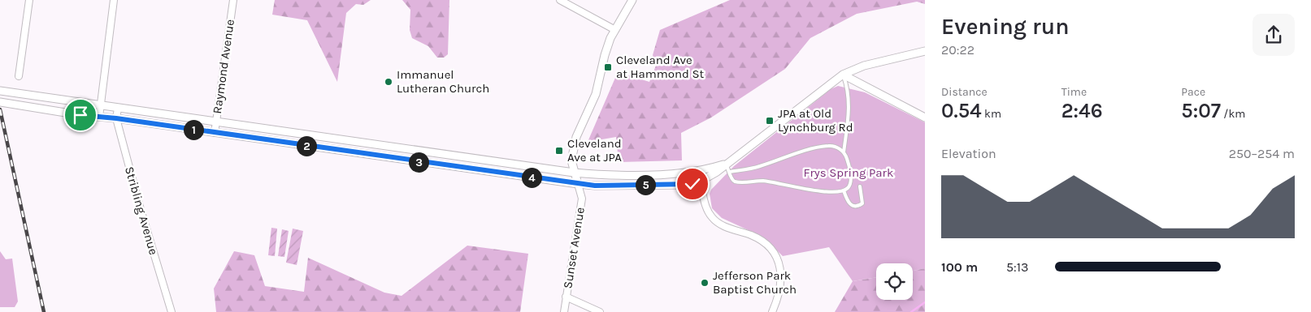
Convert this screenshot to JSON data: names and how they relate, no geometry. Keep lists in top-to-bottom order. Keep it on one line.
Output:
{"streets":{"street":["Raymond Avenue","Stribling Avenue","Sunset Avenue"]},"parks":["Frys Spring Park"],"places":{"transit":["Cleveland Ave at Hammond St","JPA at Old Lynchburg Rd","Cleveland Ave at JPA"],"other":["Immanuel Lutheran Church","Jefferson Park Baptist Church"]},"page":{"heading":["Evening run","20:22"],"stats":[["Distance","0.54 km"],["Time","2:46"],["Pace","5:07 /km"]],"pins":["1","2","3","4","5"],"chart":["Elevation","250–254 m"],"list":[{"name":"100 m","note":"5:13"}]}}
